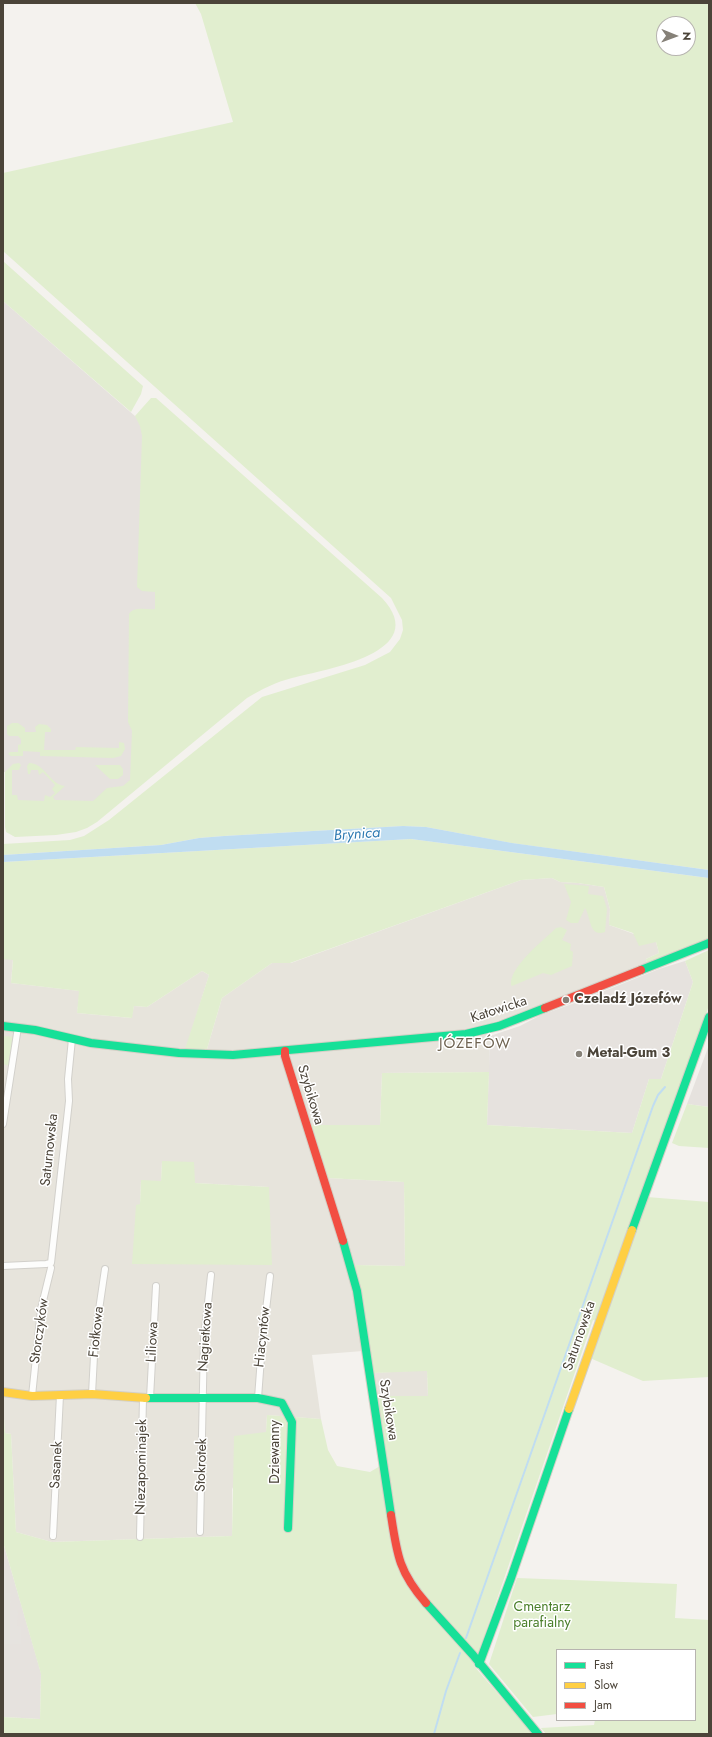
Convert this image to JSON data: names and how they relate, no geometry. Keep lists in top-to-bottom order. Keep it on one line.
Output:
{"streets":{"street":["Katowicka","Szybikowa","Saturnowska","Storczyków","Fiołkowa","Nagietkowa","Hiacyntów","Liliowa","Dziewanny","Sasanek","Stokrotek","Niezapominajek"]},"crossings":[["Katowicka","Szybikowa"],["Szybikowa","Saturnowska"],["Saturnowska","Storczyków"],["Nagietkowa","Stokrotek"],["Hiacyntów","Dziewanny"],["Liliowa","Niezapominajek"]],"districts":["JÓZEFÓW"],"water":["Brynica"],"parks":["Cmentarz parafialny"],"places":["Czeladź Józefów","Metal-Gum 3"],"legend":["Fast","Slow","Jam"],"north":"right"}
